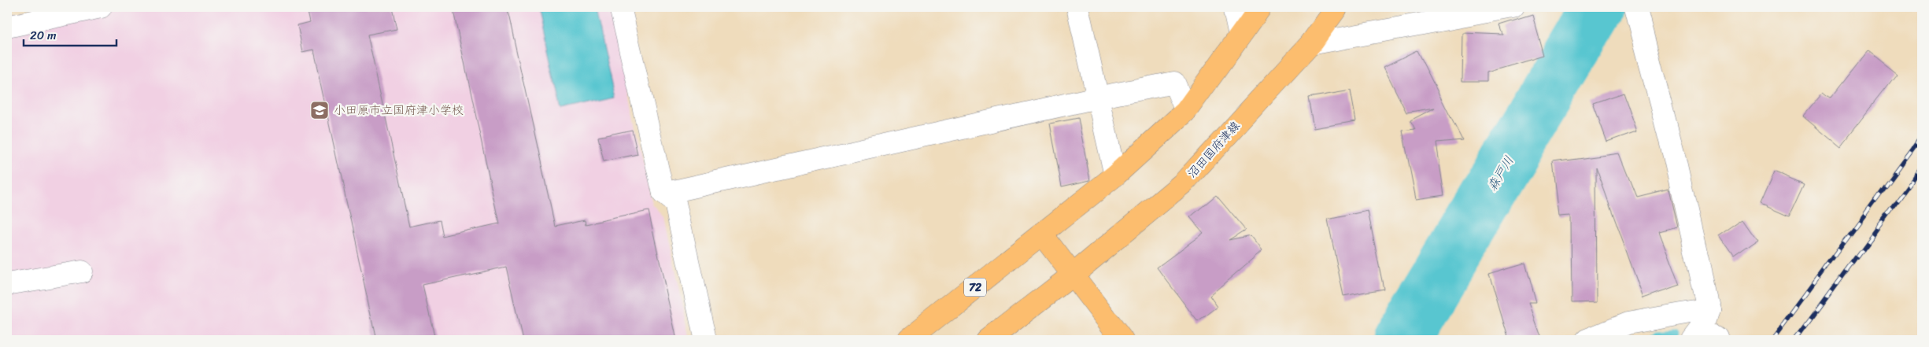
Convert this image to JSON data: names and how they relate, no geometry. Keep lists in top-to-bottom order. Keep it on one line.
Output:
{"streets":{"main road":["沼田国府津線","72"]},"water":["森戸川"],"places":{"school or university":["小田原市立国府津小学校"]},"scale_bar":"20 m"}
